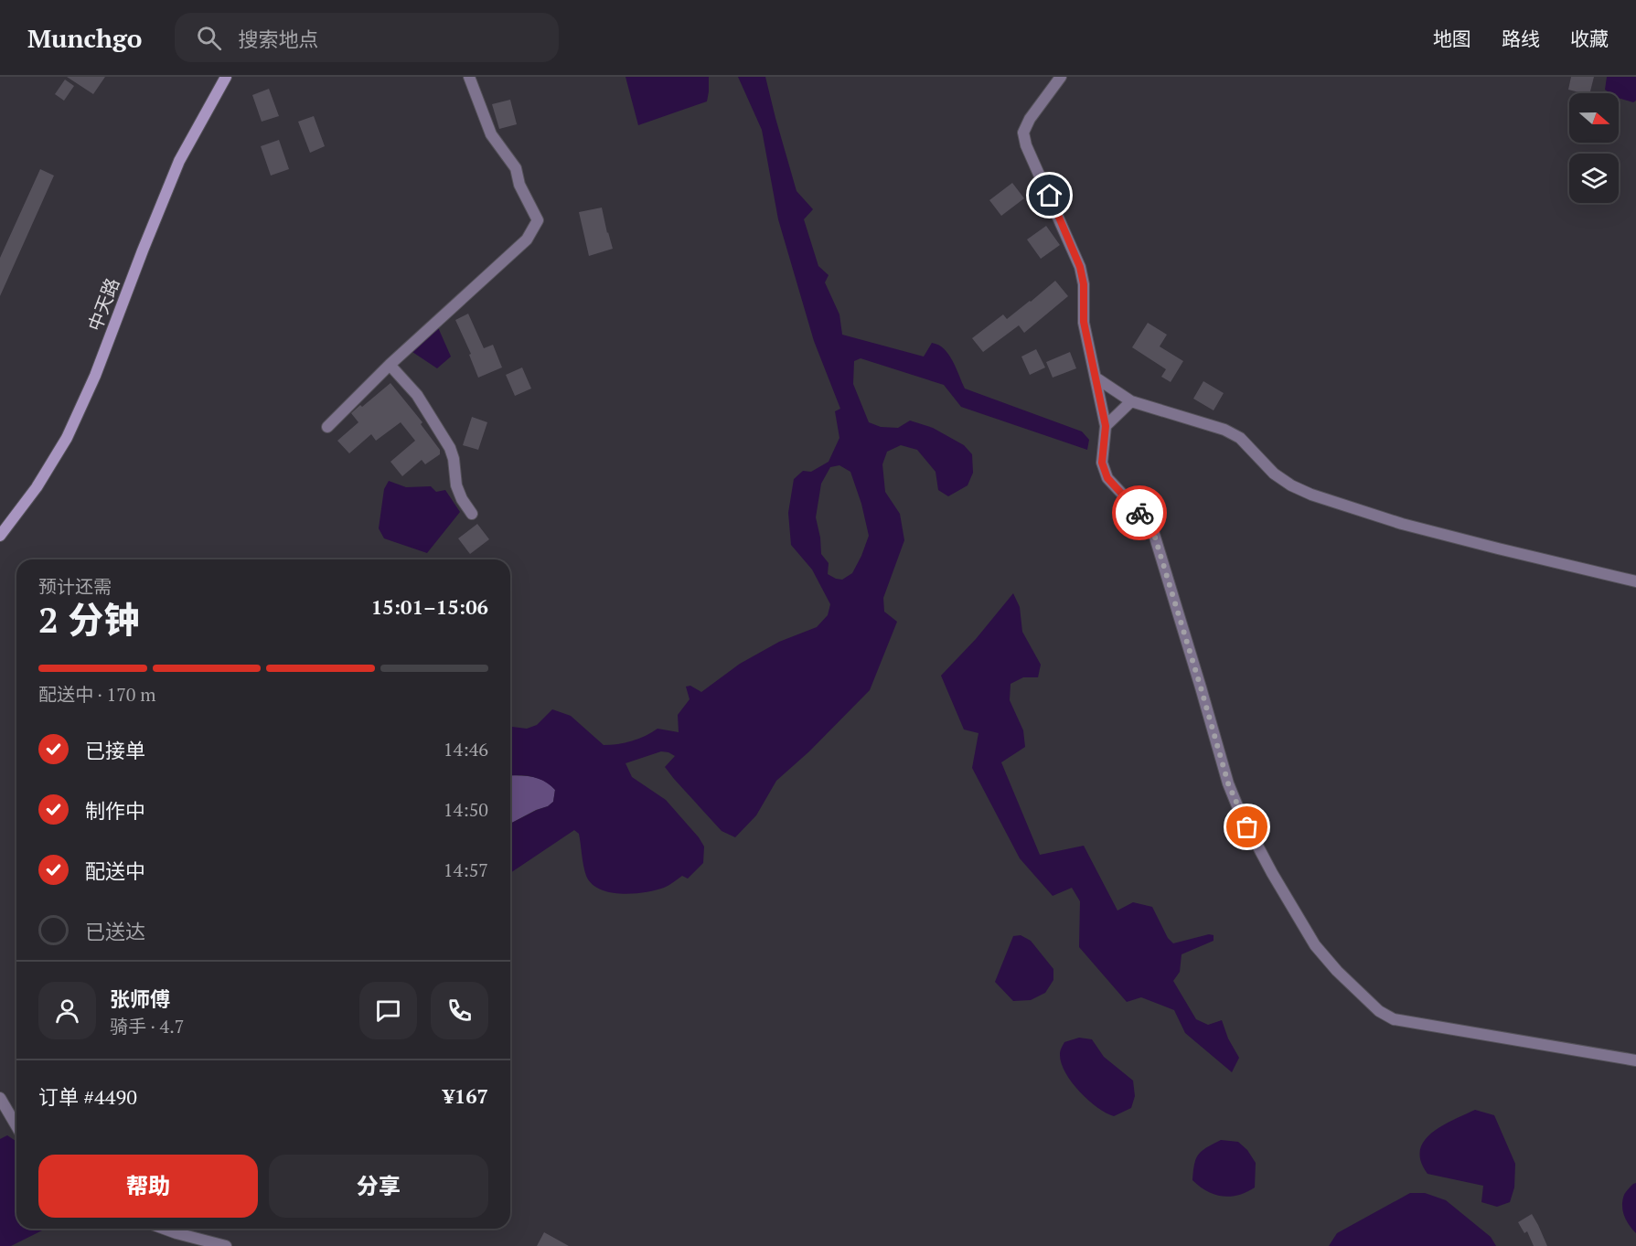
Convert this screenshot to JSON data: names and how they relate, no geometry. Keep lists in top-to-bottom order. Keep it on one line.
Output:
{"streets":{"main road":["中天路"]},"north":"right","page":{"header":"Munchgo","search":"搜索地点","nav":["地图","路线","收藏"],"heading":["2 分钟","预计还需","15:01–15:06"],"panel":["张师傅","骑手 · 4.7","订单 #4490","¥167"],"bar":"配送中 · 170 m","list":[["已接单","14:46"],["制作中","14:50"],["配送中","14:57"],"已送达"],"buttons":["帮助","分享"]}}
